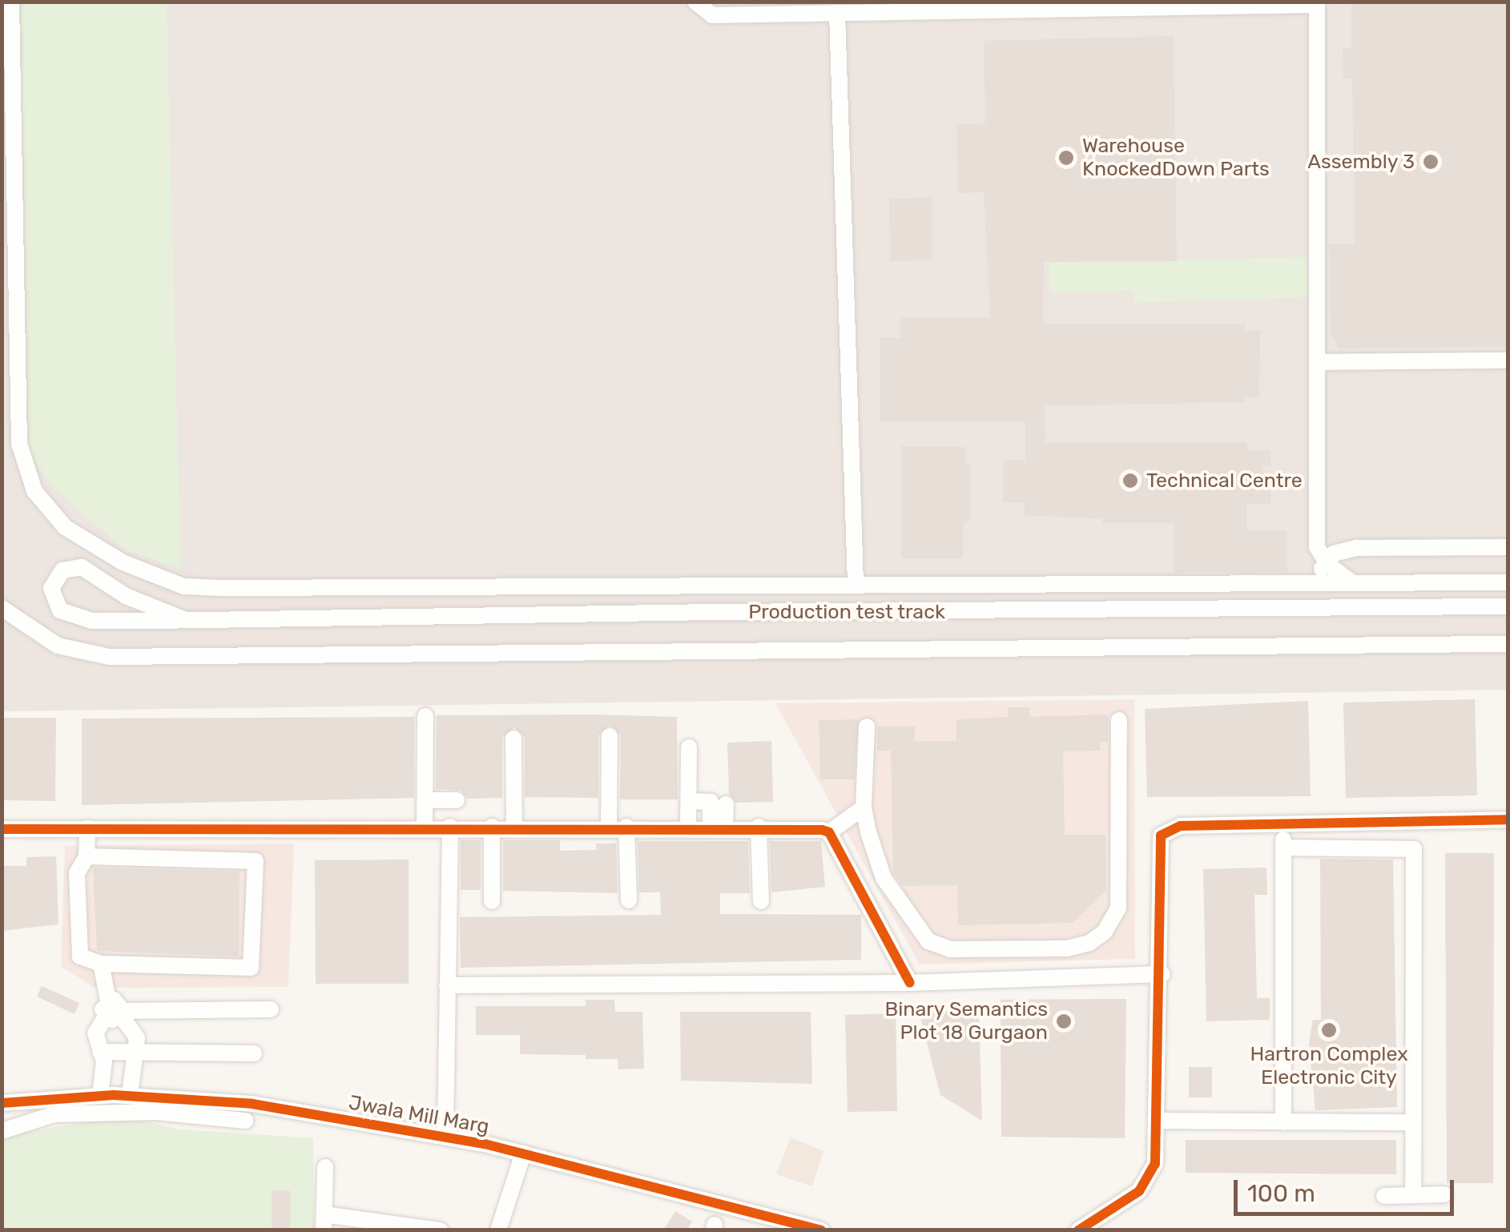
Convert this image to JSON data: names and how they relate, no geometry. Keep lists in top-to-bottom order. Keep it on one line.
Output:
{"streets":{"street":["Production test track","Jwala Mill Marg"]},"places":["Warehouse KnockedDown Parts","Assembly 3","Technical Centre","Binary Semantics Plot 18 Gurgaon","Hartron Complex Electronic City"],"scale_bar":"100 m"}
